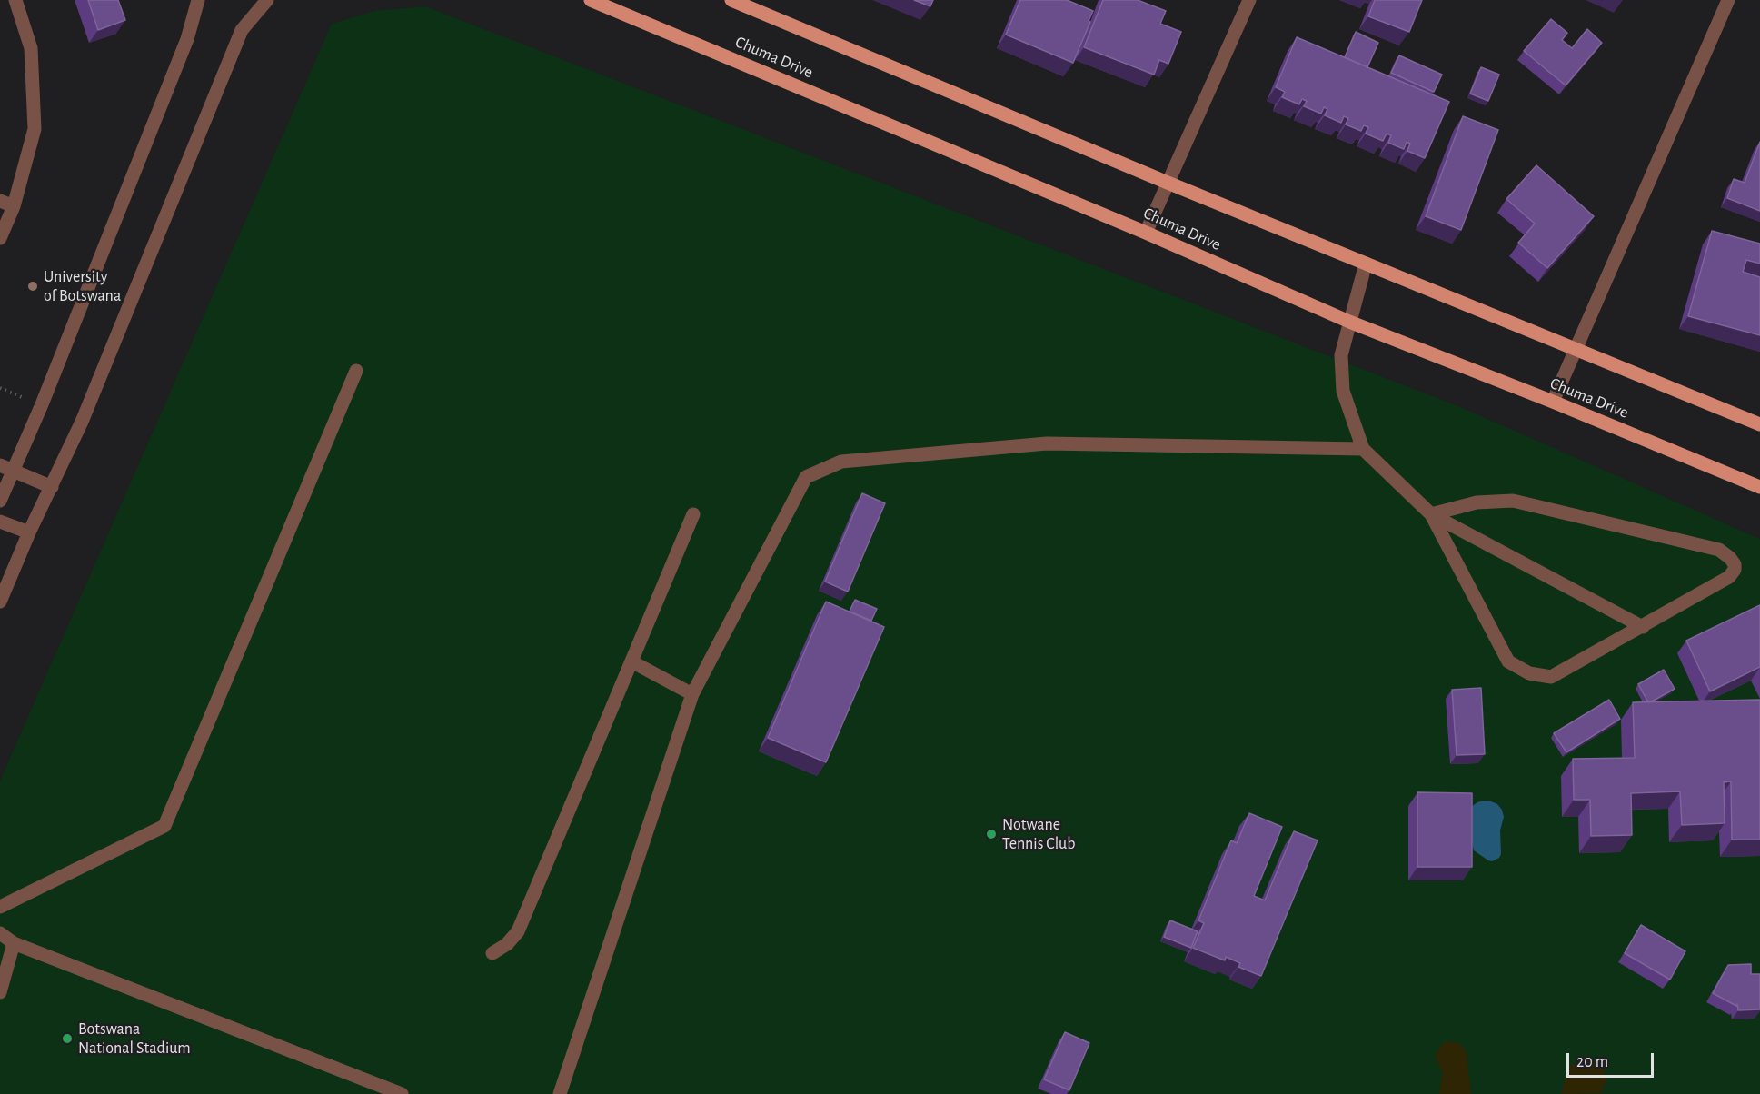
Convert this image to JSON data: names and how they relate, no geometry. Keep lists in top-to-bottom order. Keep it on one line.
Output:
{"streets":{"main road":["Chuma Drive"]},"places":["University of Botswana","Notwane Tennis Club","Botswana National Stadium"],"scale_bar":"20 m"}
